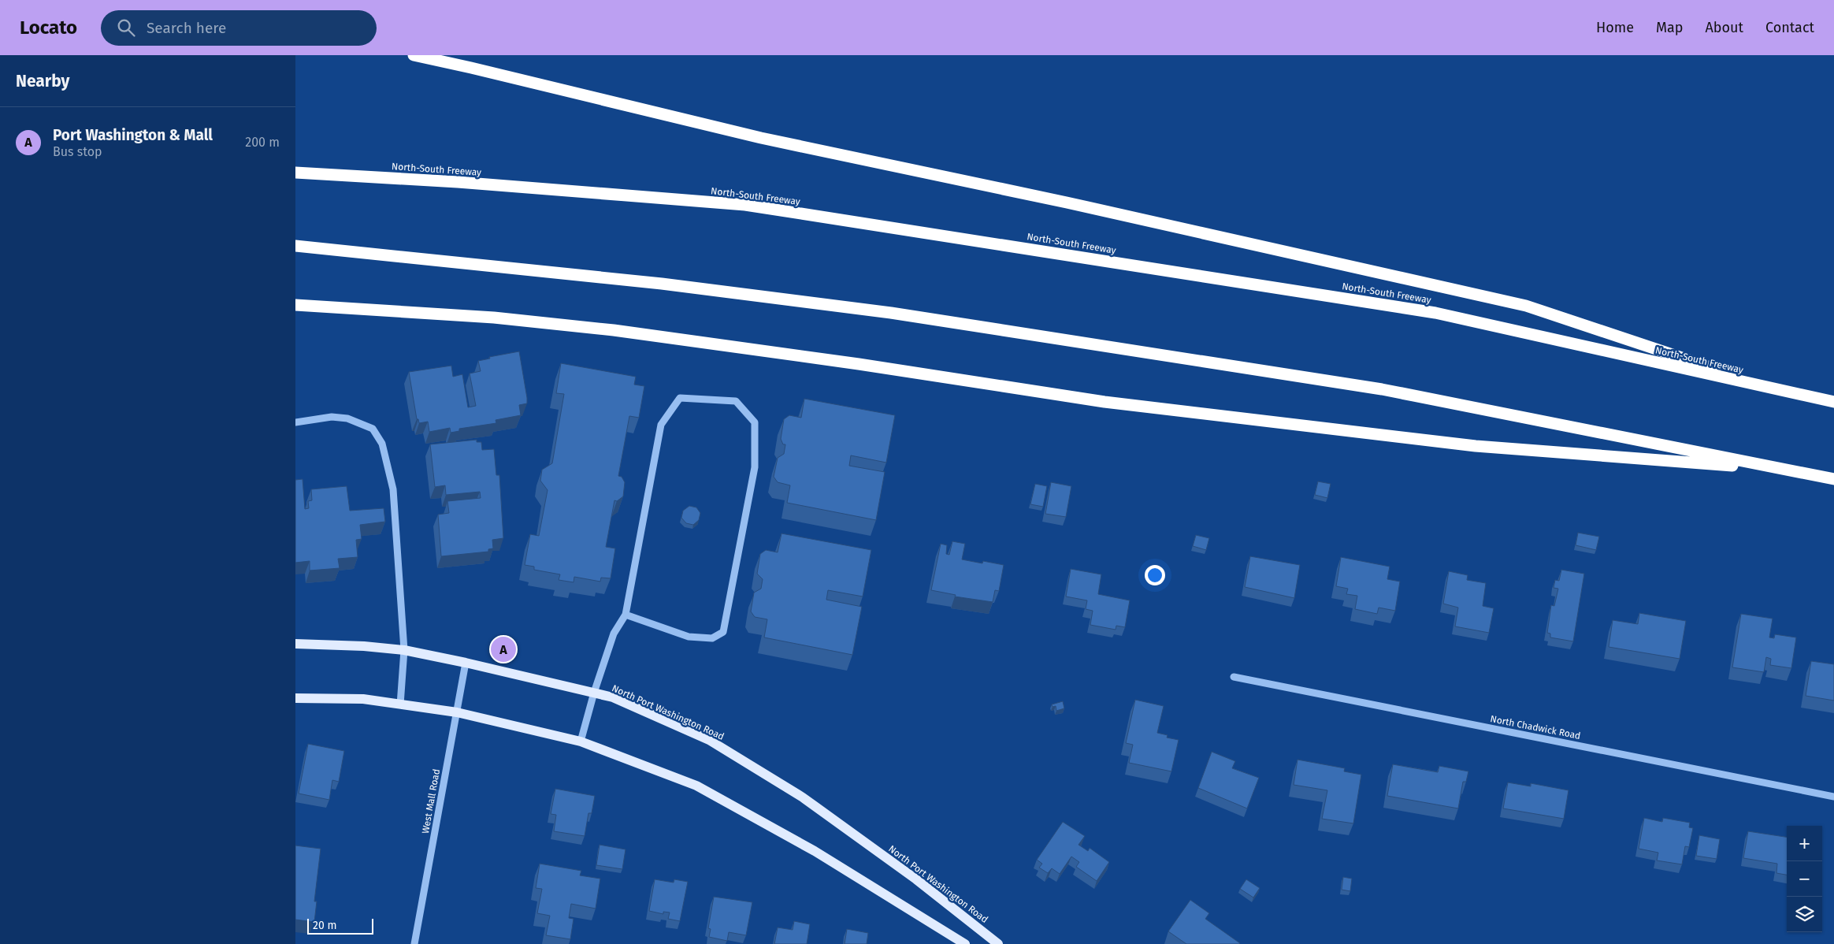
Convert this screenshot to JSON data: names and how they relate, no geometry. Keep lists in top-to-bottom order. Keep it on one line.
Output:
{"streets":{"highway":["North-South Freeway"],"main road":["North Port Washington Road"],"street":["North Chadwick Road","West Mall Road"]},"crossings":[["North Port Washington Road","West Mall Road"]],"scale_bar":"20 m","page":{"header":"Locato","search":"Search here","nav":["Home","Map","About","Contact"],"heading":"Nearby","list":[{"mark":"A","name":"Port Washington & Mall","note":"Bus stop","value":"200 m"}],"pins":"A","map_buttons":["+","−"],"scale":"20 m"}}
